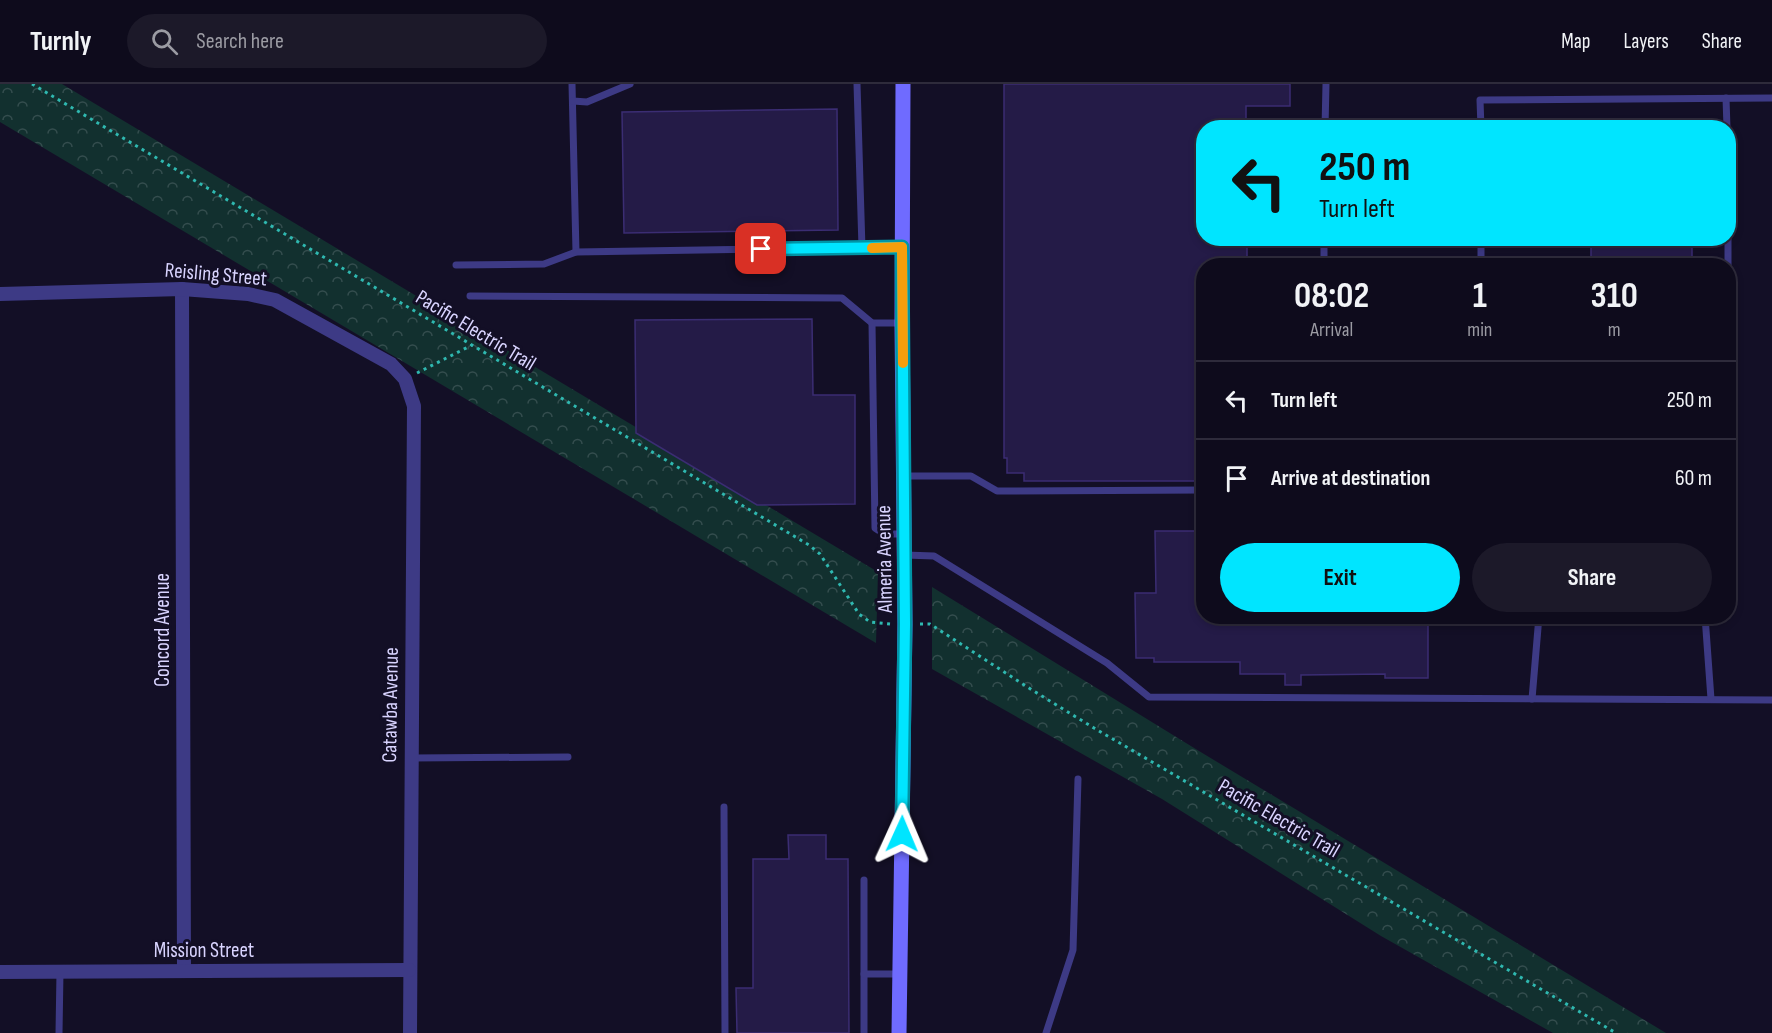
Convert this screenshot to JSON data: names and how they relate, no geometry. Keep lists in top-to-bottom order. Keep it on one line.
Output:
{"streets":{"street":["Reisling Street","Almeria Avenue","Concord Avenue","Catawba Avenue","Mission Street"],"path":["Pacific Electric Trail"]},"crossings":[["Reisling Street","Concord Avenue"],["Reisling Street","Catawba Avenue"],["Concord Avenue","Mission Street"],["Catawba Avenue","Mission Street"]],"page":{"header":"Turnly","search":"Search here","nav":["Map","Layers","Share"],"turn":["250 m","Turn left"],"eta":["08:02","Arrival","1","min","310","m"],"list":[{"name":"Turn left","value":"250 m"},{"name":"Arrive at destination","value":"60 m"}],"buttons":["Exit","Share"]}}
